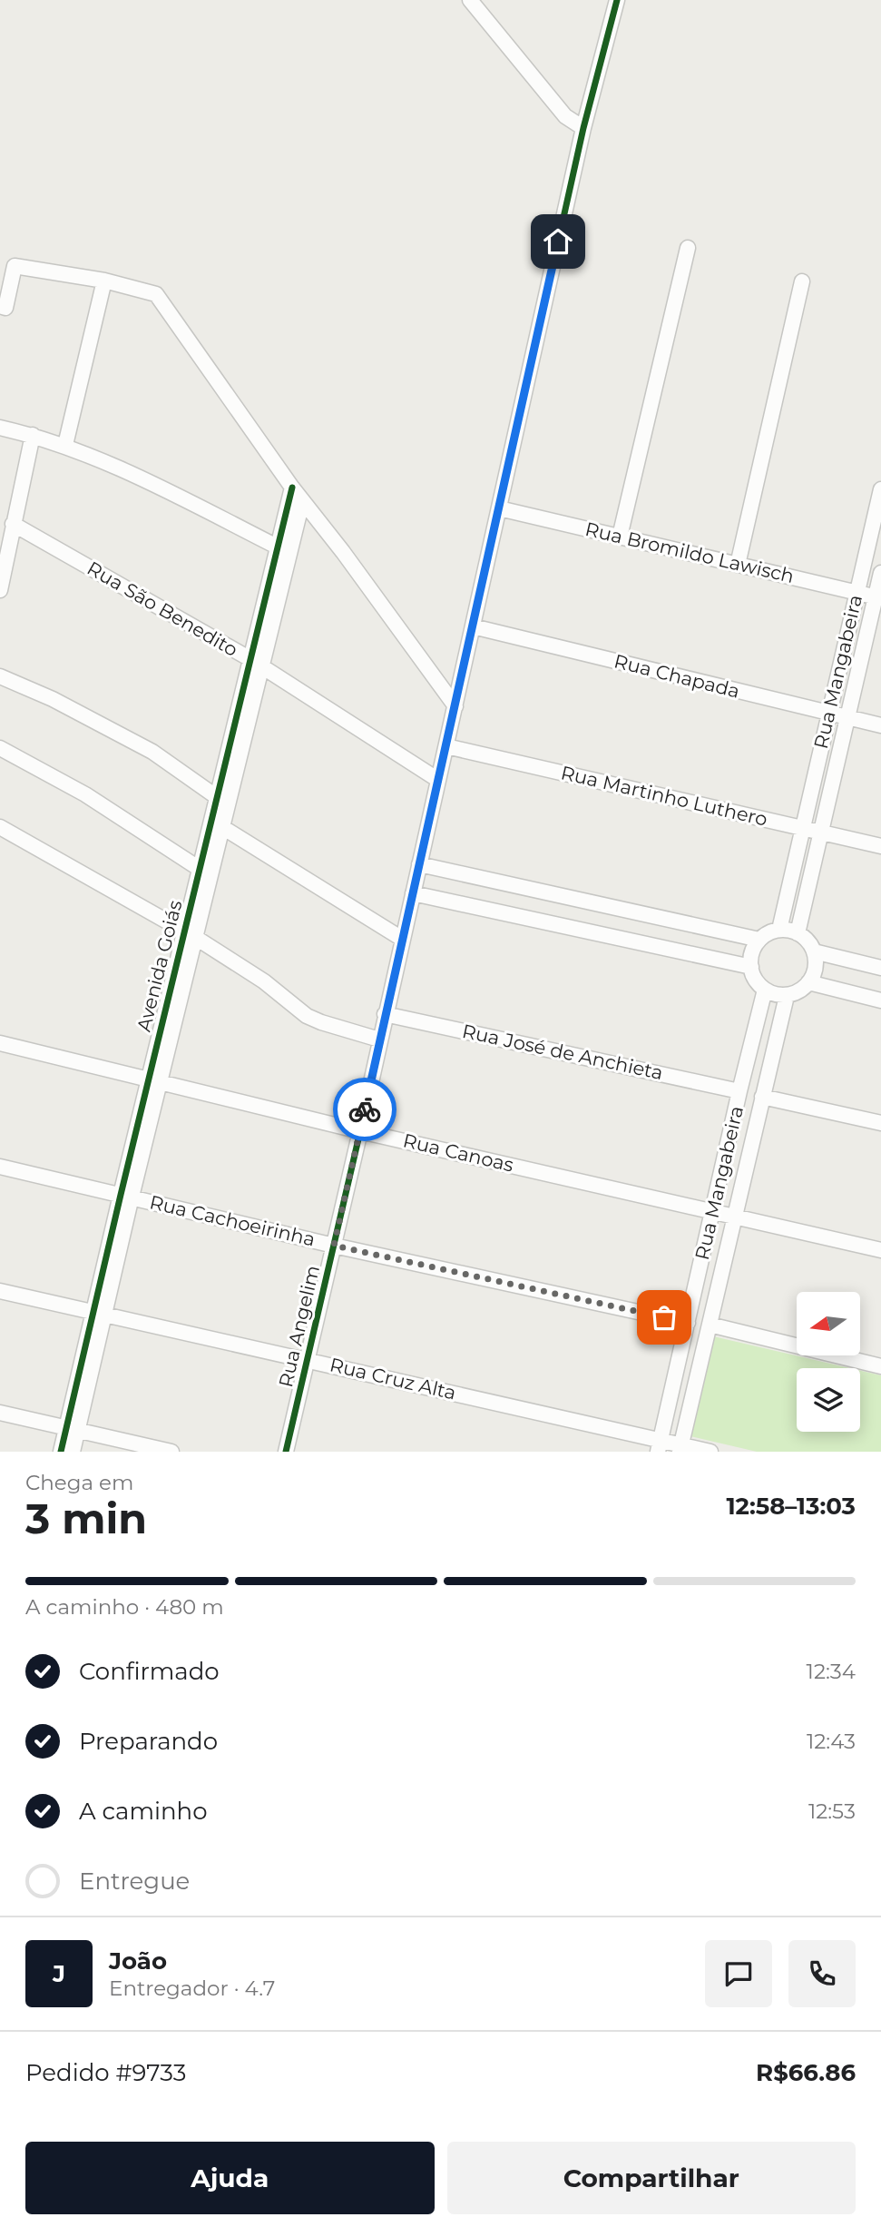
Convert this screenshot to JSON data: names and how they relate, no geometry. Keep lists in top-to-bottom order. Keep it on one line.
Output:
{"streets":{"street":["Rua Bromildo Lawisch","Rua São Benedito","Rua Mangabeira","Rua Chapada","Rua Martinho Luthero","Avenida Goiás","Rua José de Anchieta","Rua Canoas","Rua Cachoeirinha","Rua Angelim","Rua Cruz Alta"]},"crossings":[["Rua Bromildo Lawisch","Rua Mangabeira"],["Rua Bromildo Lawisch","Rua Angelim"],["Rua São Benedito","Avenida Goiás"],["Rua São Benedito","Rua Angelim"],["Rua Mangabeira","Rua Chapada"],["Rua Mangabeira","Rua Martinho Luthero"],["Rua Mangabeira","Rua José de Anchieta"],["Rua Mangabeira","Rua Canoas"],["Rua Mangabeira","Rua Cachoeirinha"],["Rua Mangabeira","Rua Cruz Alta"],["Rua Chapada","Rua Angelim"],["Rua Martinho Luthero","Rua Angelim"],["Avenida Goiás","Rua Canoas"],["Avenida Goiás","Rua Cachoeirinha"],["Avenida Goiás","Rua Cruz Alta"],["Rua José de Anchieta","Rua Angelim"],["Rua Canoas","Rua Angelim"],["Rua Cachoeirinha","Rua Angelim"],["Rua Angelim","Rua Cruz Alta"]],"north":"left","page":{"heading":["3 min","Chega em","12:58–13:03"],"panel":["João","Entregador · 4.7","Pedido #9733","R$66.86"],"bar":"A caminho · 480 m","list":[["Confirmado","12:34"],["Preparando","12:43"],["A caminho","12:53"],"Entregue"],"round":"J","buttons":["Ajuda","Compartilhar"]}}
